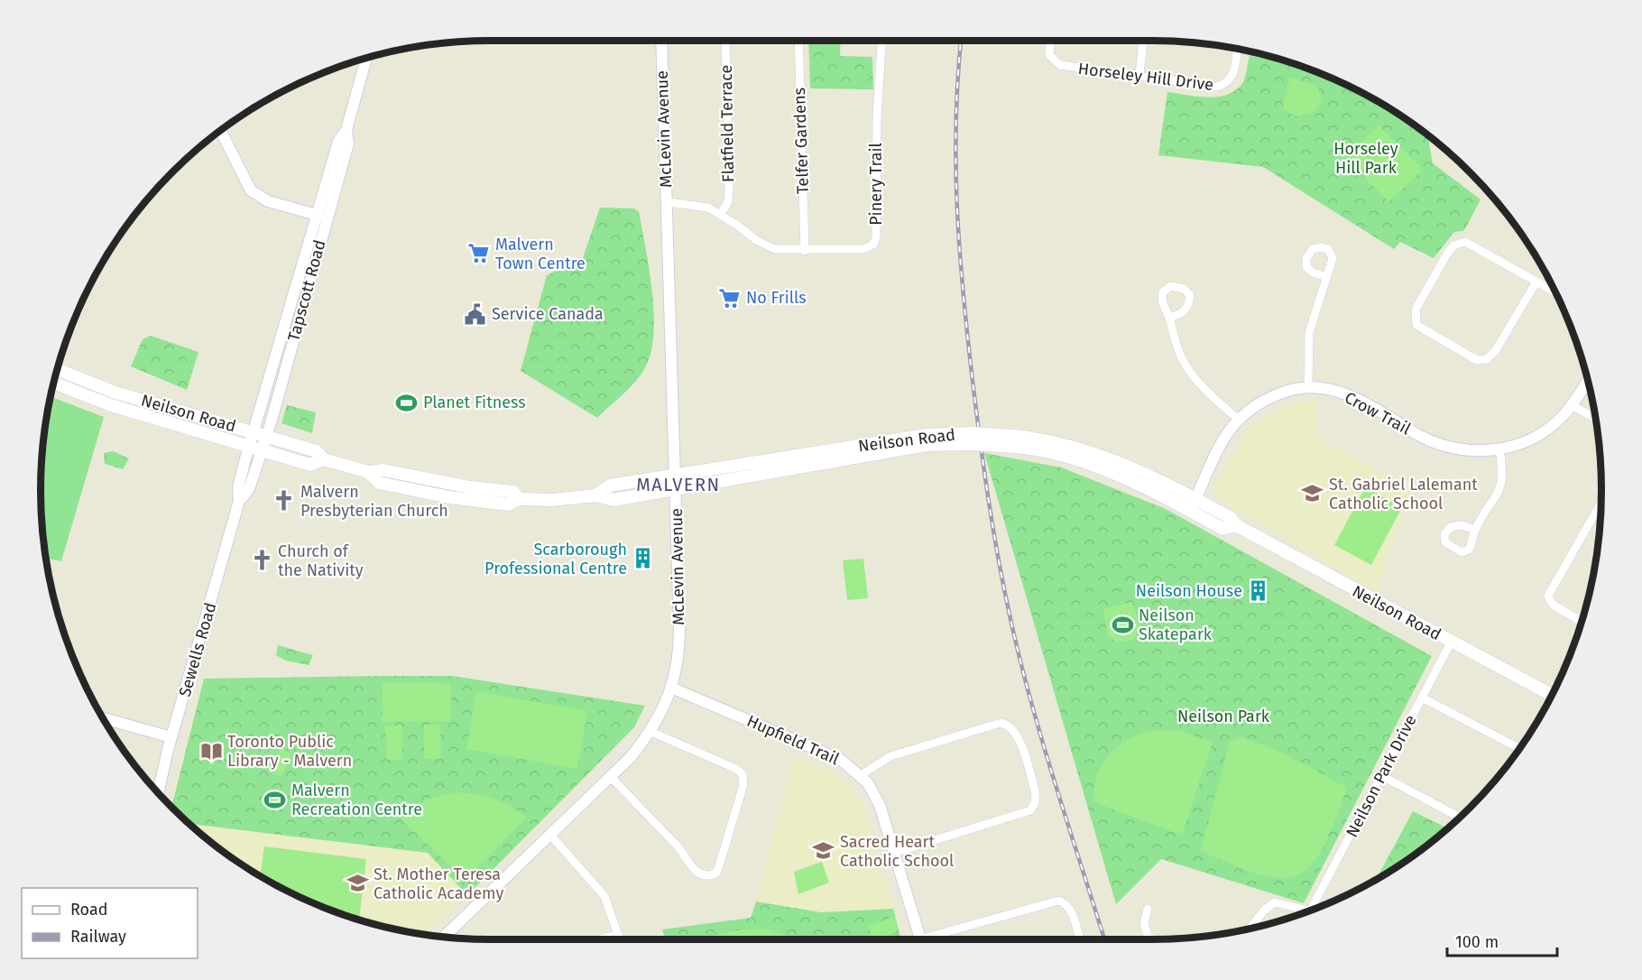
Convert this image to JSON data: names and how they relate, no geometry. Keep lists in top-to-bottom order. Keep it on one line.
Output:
{"streets":{"main road":["Neilson Road"],"street":["Horseley Hill Drive","Flatfield Terrace","McLevin Avenue","Telfer Gardens","Pinery Trail","Tapscott Road","Crow Trail","Sewells Road","Hupfield Trail","Neilson Park Drive"]},"crossings":[["Flatfield Terrace","Pinery Trail"],["McLevin Avenue","Pinery Trail"],["McLevin Avenue","Neilson Road"],["McLevin Avenue","Hupfield Trail"],["Telfer Gardens","Pinery Trail"],["Tapscott Road","Neilson Road"],["Tapscott Road","Sewells Road"],["Neilson Road","Crow Trail"],["Neilson Road","Sewells Road"],["Neilson Road","Neilson Park Drive"]],"districts":["MALVERN"],"parks":["Horseley Hill Park","Neilson Park"],"places":{"supermarket":["Malvern Town Centre","No Frills"],"public building":["Service Canada"],"sports":["Planet Fitness","Neilson Skatepark","Malvern Recreation Centre"],"school or university":["St. Gabriel Lalemant Catholic School","Sacred Heart Catholic School","St. Mother Teresa Catholic Academy"],"church":["Malvern Presbyterian Church","Church of the Nativity"],"building":["Scarborough Professional Centre","Neilson House"],"library":["Toronto Public Library - Malvern"]},"legend":["Road","Railway"],"scale_bar":"100 m"}
